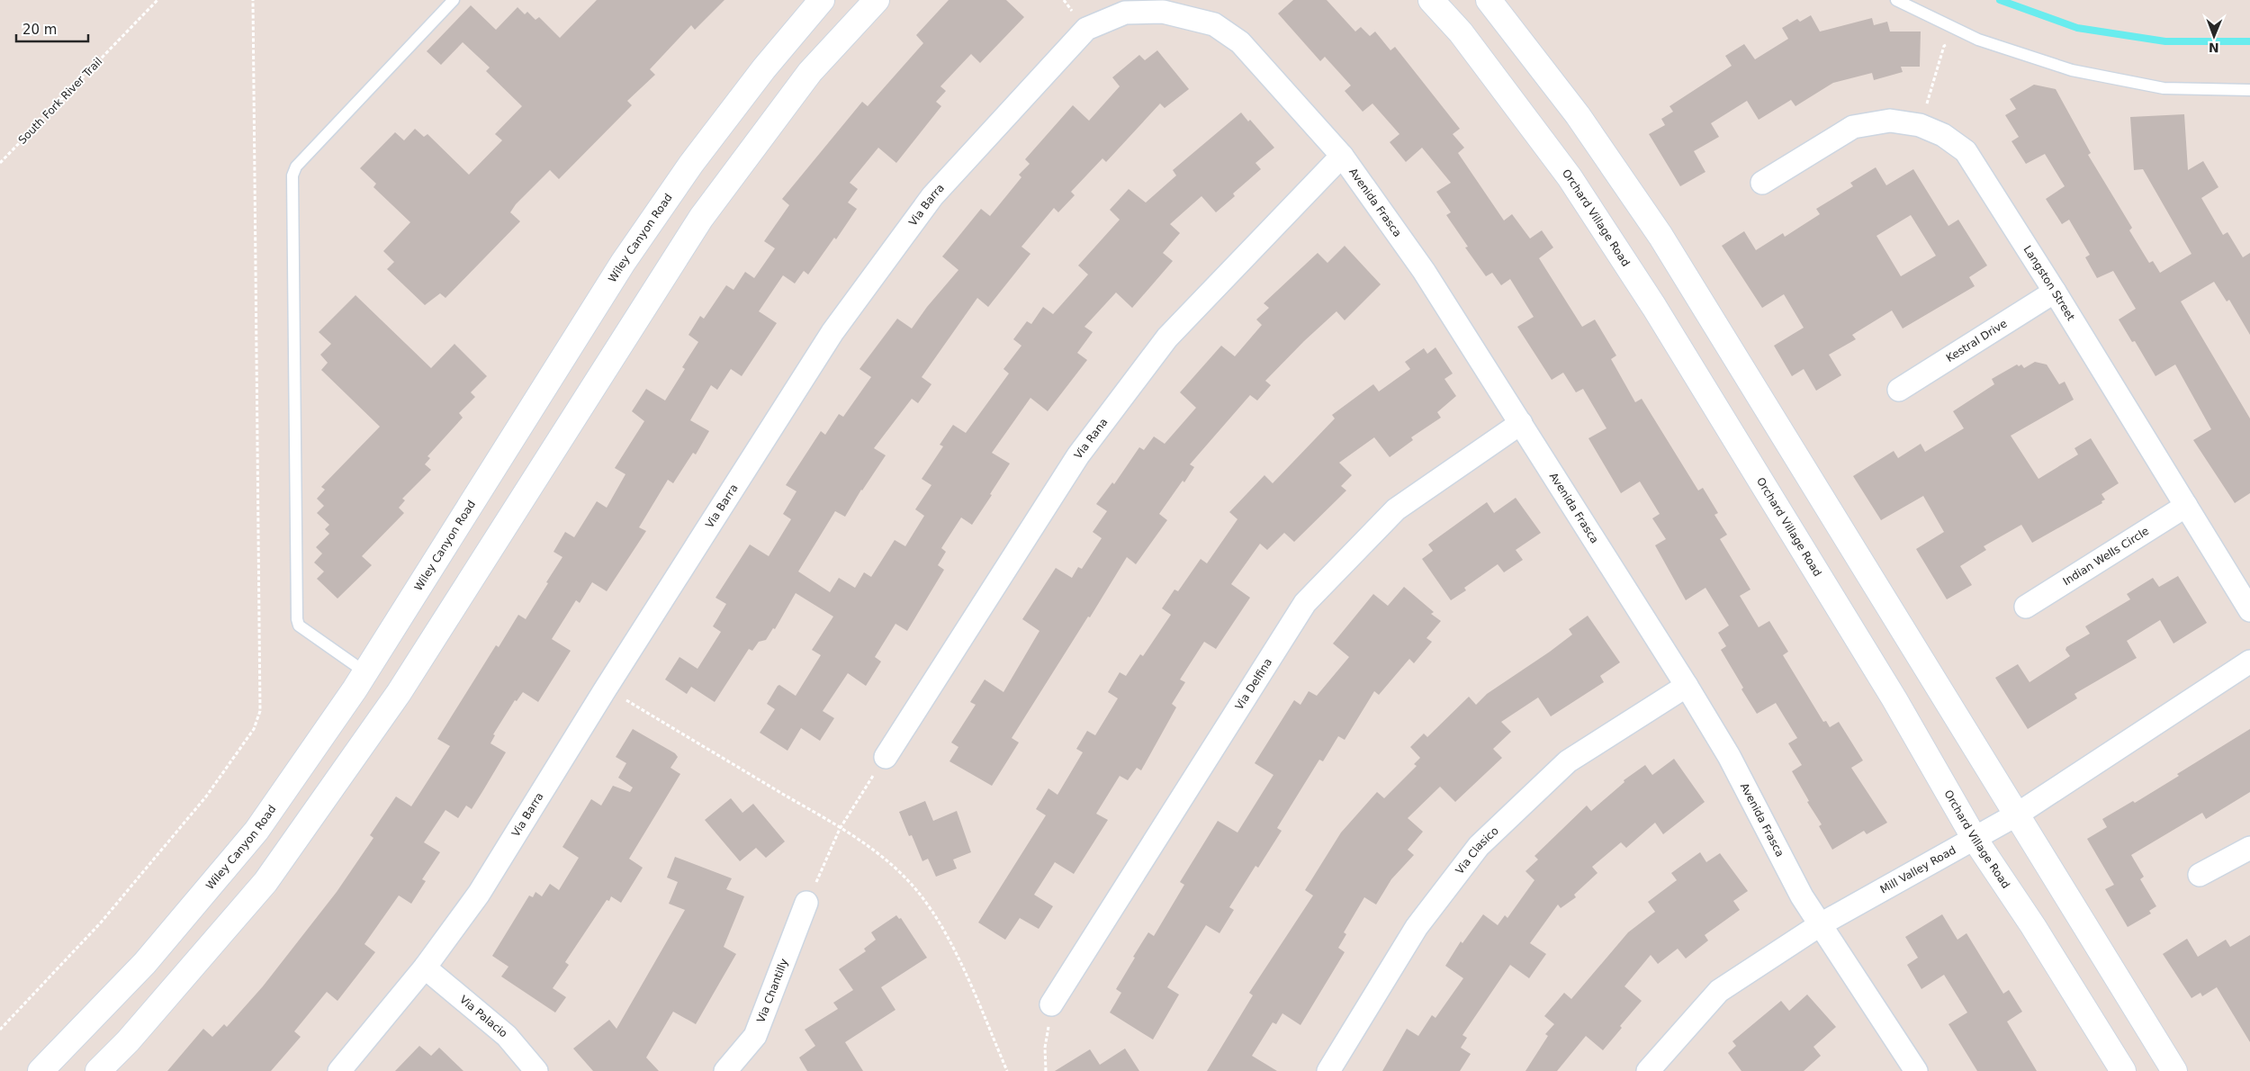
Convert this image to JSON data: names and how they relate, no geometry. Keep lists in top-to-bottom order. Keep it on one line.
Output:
{"streets":{"main road":["Orchard Village Road","Wiley Canyon Road"],"street":["Avenida Frasca","Via Barra","Langston Street","Kestral Drive","Via Rana","Indian Wells Circle","Via Delfina","Via Clasico","Mill Valley Road","Via Chantilly","Via Palacio"],"path":["South Fork River Trail"]},"crossings":[["Avenida Frasca","Via Barra"],["Avenida Frasca","Via Rana"],["Avenida Frasca","Via Delfina"],["Avenida Frasca","Via Clasico"],["Avenida Frasca","Mill Valley Road"],["Via Barra","Via Palacio"],["Orchard Village Road","Mill Valley Road"],["Langston Street","Kestral Drive"],["Langston Street","Indian Wells Circle"]],"scale_bar":"20 m","north":"bottom"}
